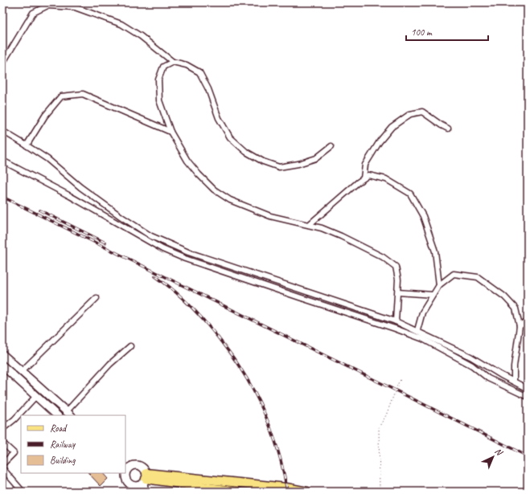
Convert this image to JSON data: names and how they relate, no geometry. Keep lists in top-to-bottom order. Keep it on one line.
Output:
{"legend":["Road","Railway","Building"],"scale_bar":"100 m","north":"top right"}
